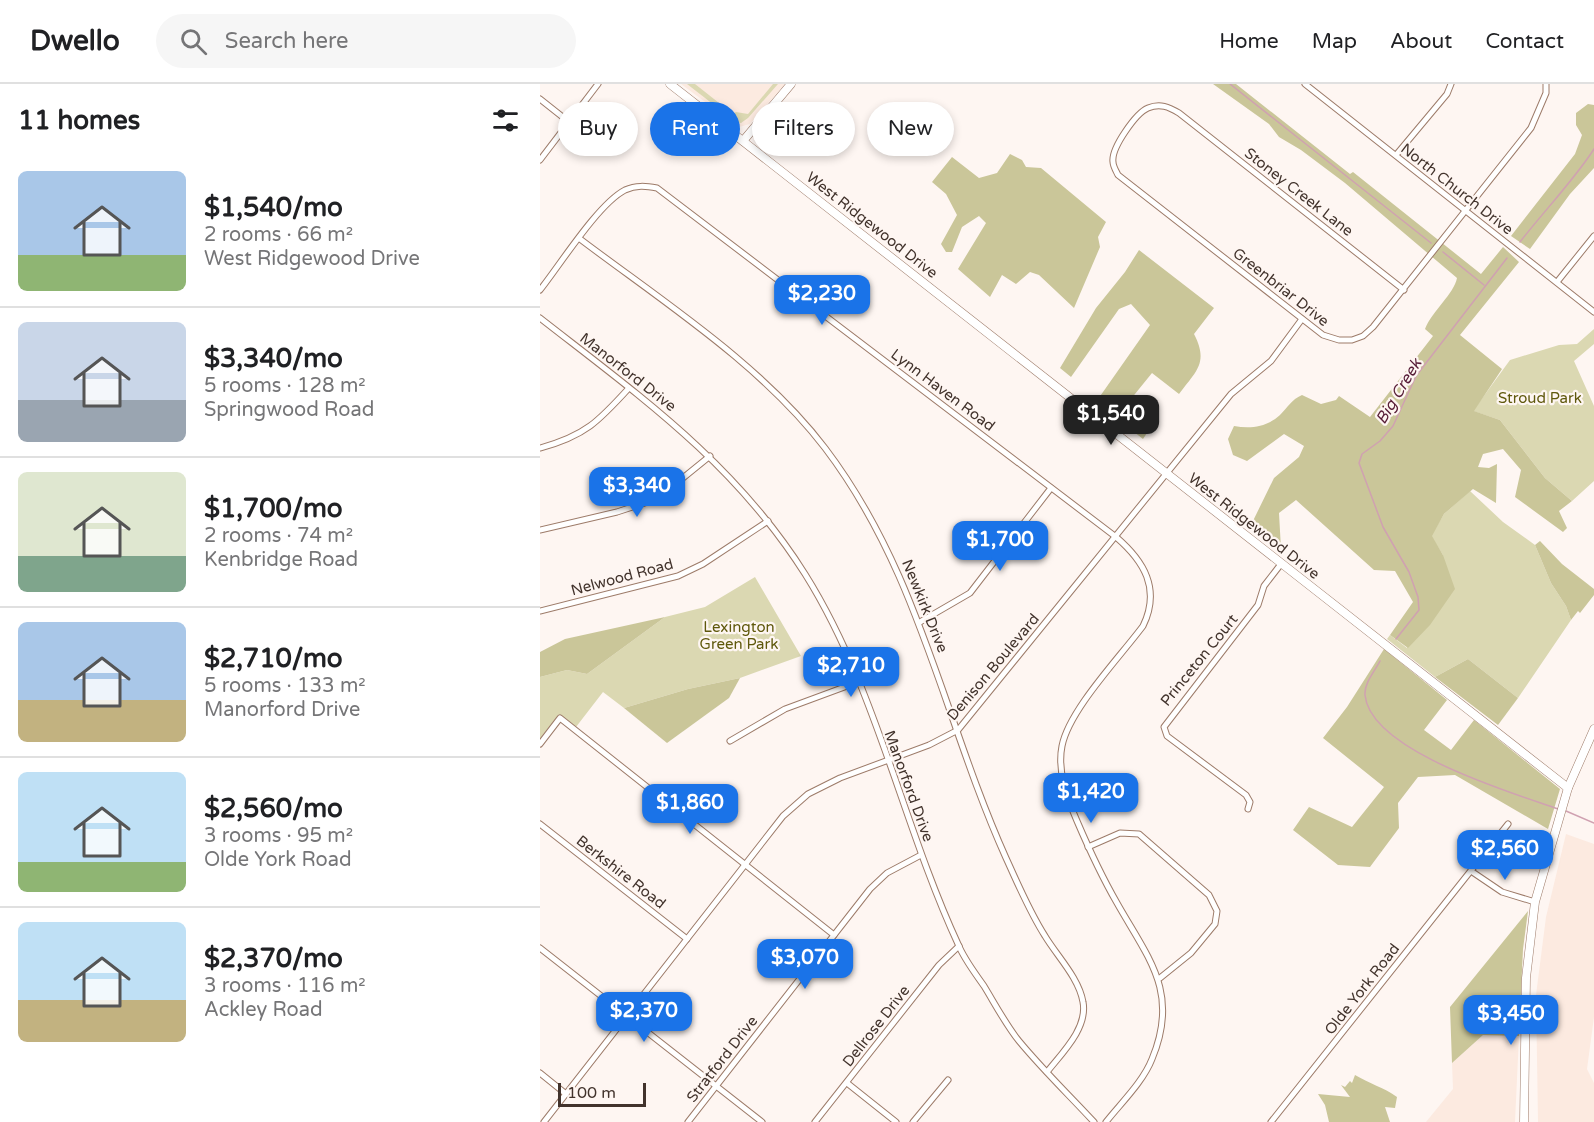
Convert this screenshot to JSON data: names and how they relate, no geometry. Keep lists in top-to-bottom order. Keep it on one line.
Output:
{"streets":{"main road":["West Ridgewood Drive"],"street":["North Church Drive","Stoney Creek Lane","Greenbriar Drive","Manorford Drive","Lynn Haven Road","Nelwood Road","Newkirk Drive","Princeton Court","Denison Boulevard","Berkshire Road","Olde York Road","Dellrose Drive","Stratford Drive"]},"crossings":[["North Church Drive","Greenbriar Drive"],["Stoney Creek Lane","Greenbriar Drive"],["West Ridgewood Drive","Princeton Court"],["West Ridgewood Drive","Denison Boulevard"],["Greenbriar Drive","Denison Boulevard"],["Manorford Drive","Nelwood Road"],["Manorford Drive","Newkirk Drive"],["Manorford Drive","Denison Boulevard"],["Manorford Drive","Dellrose Drive"],["Manorford Drive","Stratford Drive"],["Lynn Haven Road","Newkirk Drive"],["Lynn Haven Road","Denison Boulevard"],["Newkirk Drive","Denison Boulevard"],["Denison Boulevard","Berkshire Road"]],"water":["Big Creek"],"parks":["Stroud Park","Lexington Green Park"],"scale_bar":"100 m","page":{"header":"Dwello","search":"Search here","nav":["Home","Map","About","Contact"],"heading":"11 homes","chip":["Buy","Rent","Filters","New"],"list":[{"name":"$1,540/mo","note":"2 rooms · 66 m² · West Ridgewood Drive"},{"name":"$3,340/mo","note":"5 rooms · 128 m² · Springwood Road"},{"name":"$1,700/mo","note":"2 rooms · 74 m² · Kenbridge Road"},{"name":"$2,710/mo","note":"5 rooms · 133 m² · Manorford Drive"},{"name":"$2,560/mo","note":"3 rooms · 95 m² · Olde York Road"},{"name":"$2,370/mo","note":"3 rooms · 116 m² · Ackley Road"}],"price":["$2,230","$1,540","$3,340","$1,700","$2,710","$1,420","$1,860","$2,560","$3,070","$2,370","$3,450"],"scale":"100 m"}}
